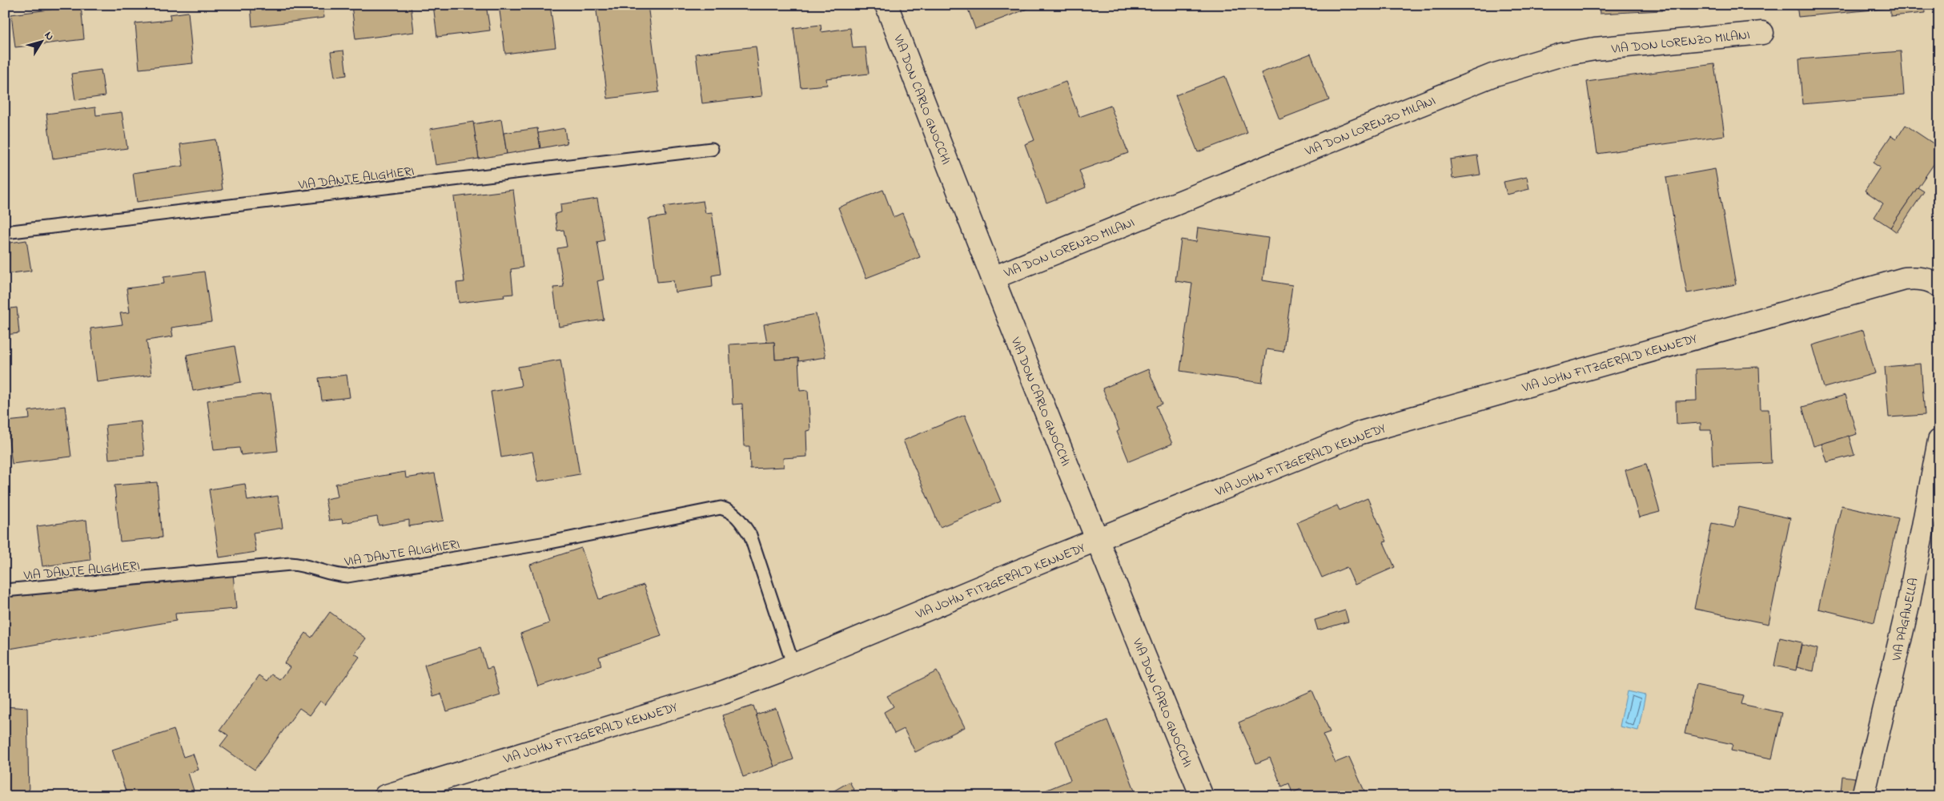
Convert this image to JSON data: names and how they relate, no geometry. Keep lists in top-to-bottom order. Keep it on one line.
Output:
{"streets":{"street":["VIA DON LORENZO MILANI","VIA DON CARLO GNOCCHI","VIA JOHN FITZGERALD KENNEDY","VIA PAGANELLA"],"lane":["VIA DANTE ALIGHIERI"]},"crossings":[["VIA DON LORENZO MILANI","VIA DON CARLO GNOCCHI"],["VIA DON CARLO GNOCCHI","VIA JOHN FITZGERALD KENNEDY"],["VIA DANTE ALIGHIERI","VIA JOHN FITZGERALD KENNEDY"]],"north":"top right"}
